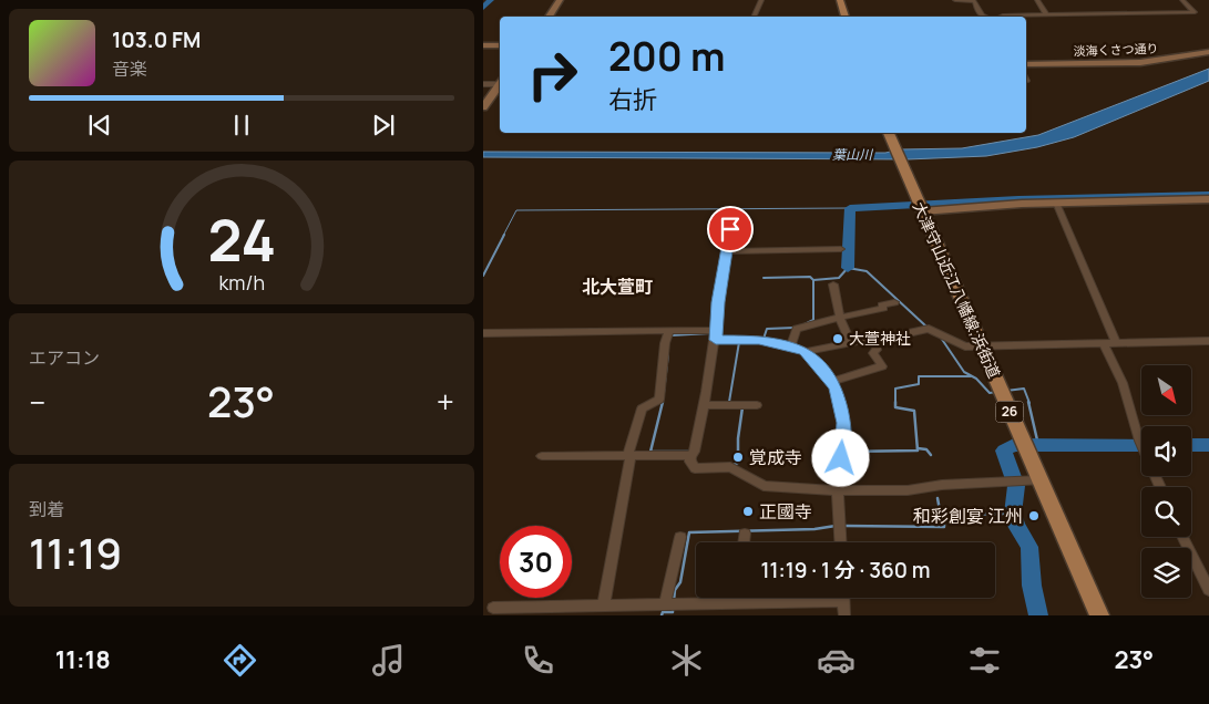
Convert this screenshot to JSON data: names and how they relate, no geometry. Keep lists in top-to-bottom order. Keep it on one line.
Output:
{"streets":{"main road":["大津守山近江八幡線;浜街道","26"],"street":["淡海くさつ通り"]},"districts":["北大萱町"],"water":["葉山川"],"places":["大萱神社","覚成寺","正國寺","和彩創宴 江州"],"north":"bottom right","page":{"turn":["200 m","右折"],"song":["103.0 FM","音楽"],"tile":["エアコン",["到着","11:19"]],"heat":["−","23°","+"],"limit":"30","trip":"11:19 · 1 分 · 360 m","tabs":["11:18","23°"],"gauge":["24","km/h"]}}
